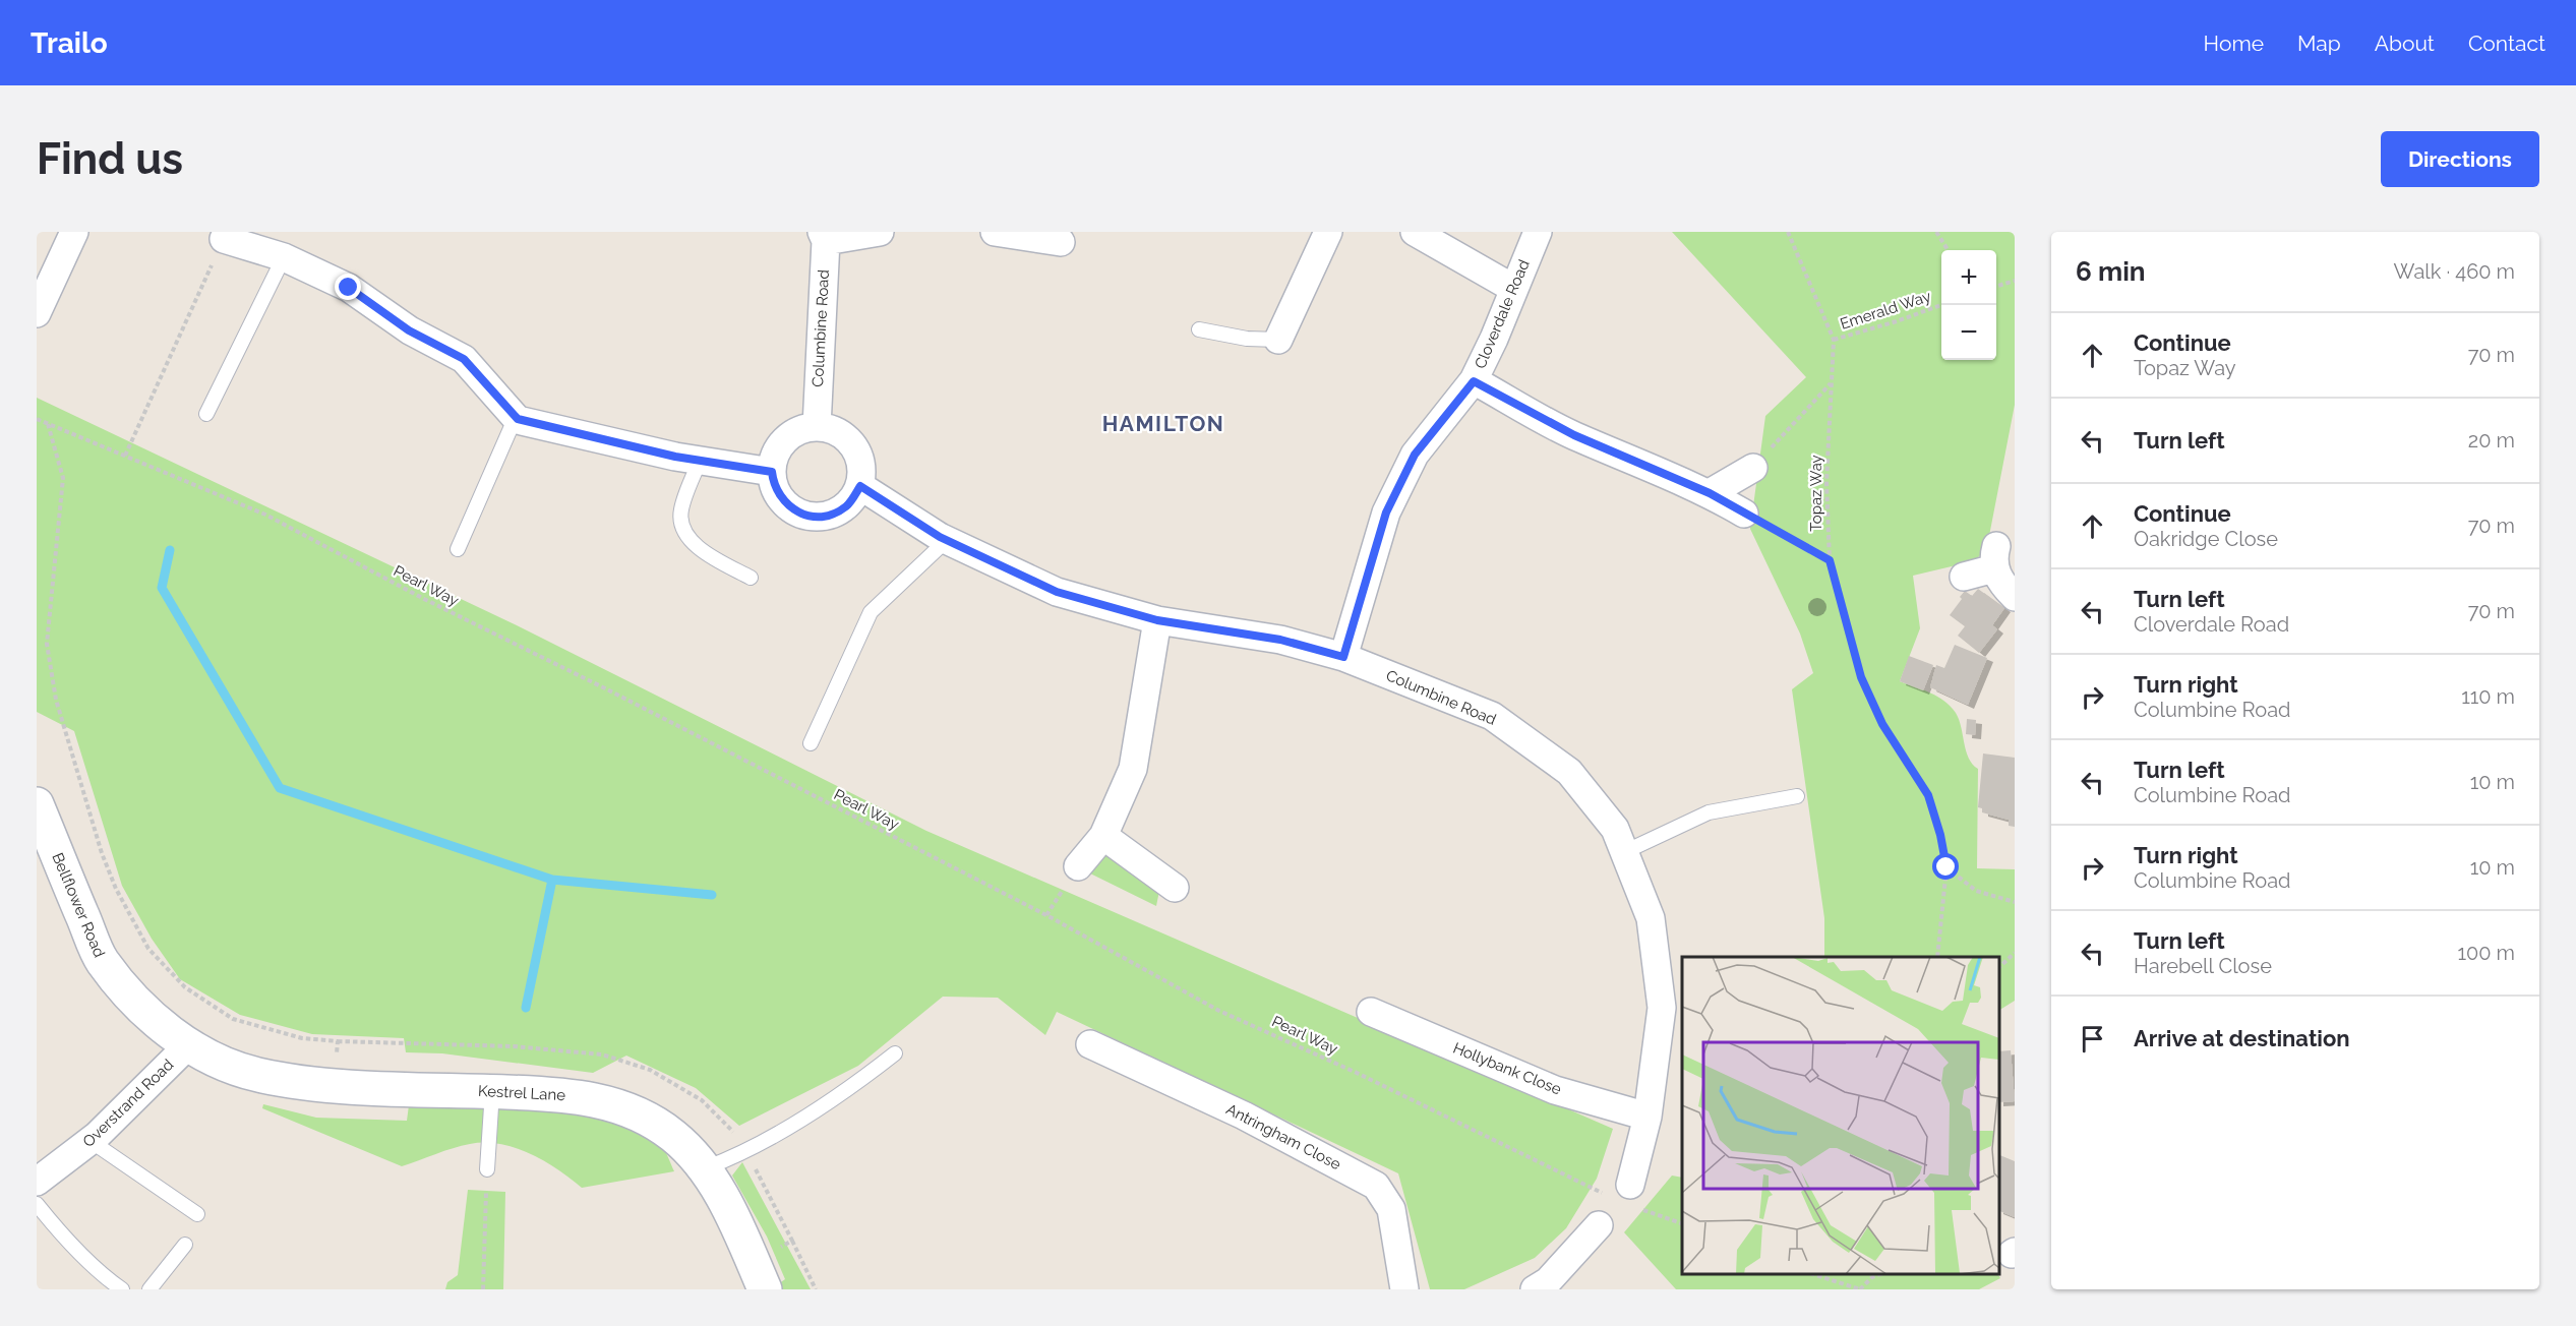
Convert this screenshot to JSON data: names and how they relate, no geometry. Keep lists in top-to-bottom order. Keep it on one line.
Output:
{"streets":{"street":["Cloverdale Road","Columbine Road","Bellflower Road","Hollybank Close","Kestrel Lane","Overstrand Road","Antringham Close"],"path":["Emerald Way","Topaz Way","Pearl Way"]},"crossings":[["Emerald Way","Topaz Way"],["Cloverdale Road","Columbine Road"],["Columbine Road","Pearl Way"],["Columbine Road","Hollybank Close"],["Bellflower Road","Kestrel Lane"],["Bellflower Road","Overstrand Road"],["Kestrel Lane","Overstrand Road"]],"districts":["HAMILTON"],"page":{"header":"Trailo","nav":["Home","Map","About","Contact"],"buttons":"Directions","title":"Find us","heading":["6 min","Walk · 460 m"],"map_buttons":["+","−"],"list":[["Continue","Topaz Way","70 m"],["Turn left","20 m"],["Continue","Oakridge Close","70 m"],["Turn left","Cloverdale Road","70 m"],["Turn right","Columbine Road","110 m"],["Turn left","Columbine Road","10 m"],["Turn right","Columbine Road","10 m"],["Turn left","Harebell Close","100 m"],"Arrive at destination"]}}
